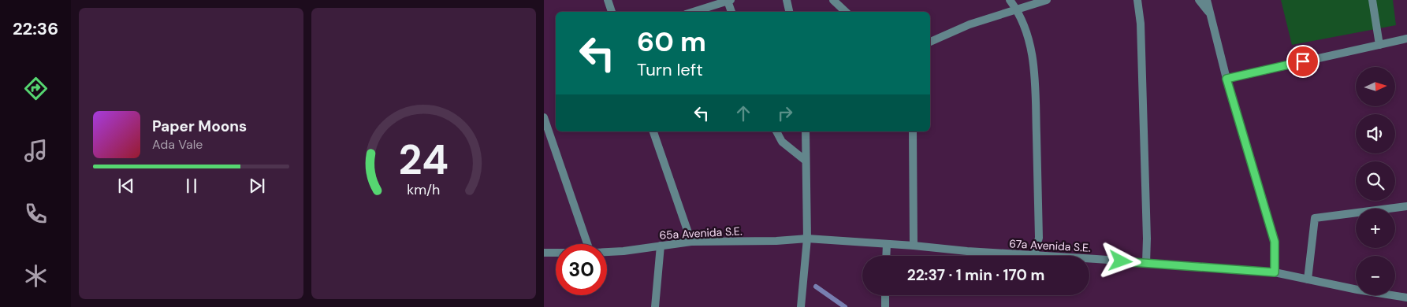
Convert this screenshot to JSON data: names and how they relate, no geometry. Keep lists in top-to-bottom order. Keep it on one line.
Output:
{"streets":{"street":["65a Avenida S.E.","67a Avenida S.E."]},"crossings":[["65a Avenida S.E.","67a Avenida S.E."]],"north":"right","page":{"tabs":"22:36","turn":["60 m","Turn left"],"map_buttons":["+","−"],"song":["Paper Moons","Ada Vale"],"limit":"30","trip":"22:37 · 1 min · 170 m","gauge":["24","km/h"]}}
